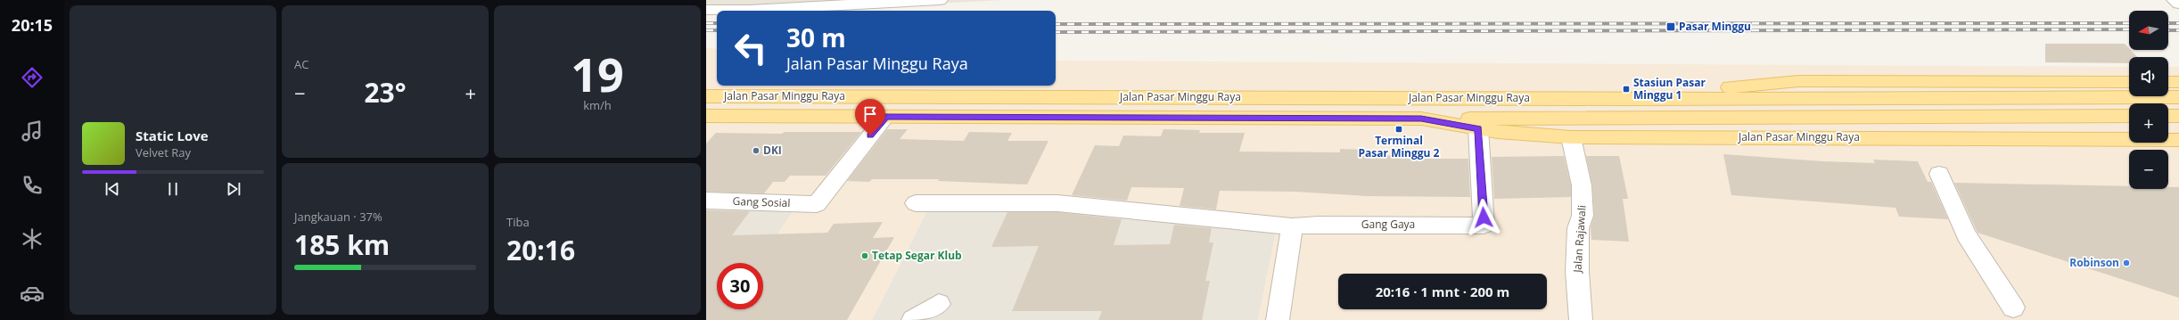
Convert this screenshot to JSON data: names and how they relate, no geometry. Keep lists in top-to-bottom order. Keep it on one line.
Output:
{"streets":{"main road":["Jalan Pasar Minggu Raya"],"street":["Gang Sosial","Gang Gaya","Jalan Rajawali"]},"crossings":[["Jalan Pasar Minggu Raya","Gang Sosial"],["Jalan Pasar Minggu Raya","Gang Gaya"],["Jalan Pasar Minggu Raya","Jalan Rajawali"]],"places":{"transit":["Pasar Minggu","Stasiun Pasar Minggu 1","Terminal Pasar Minggu 2"],"other":["DKI","Tetap Segar Klub","Robinson"]},"north":"left","page":{"tabs":"20:15","tile":["AC",["19","km/h"],["Jangkauan · 37%","185 km"],["Tiba","20:16"]],"map_buttons":["+","−"],"turn":["30 m","Jalan Pasar Minggu Raya"],"heat":["−","23°","+"],"song":["Static Love","Velvet Ray"],"limit":"30","trip":"20:16 · 1 mnt · 200 m"}}
